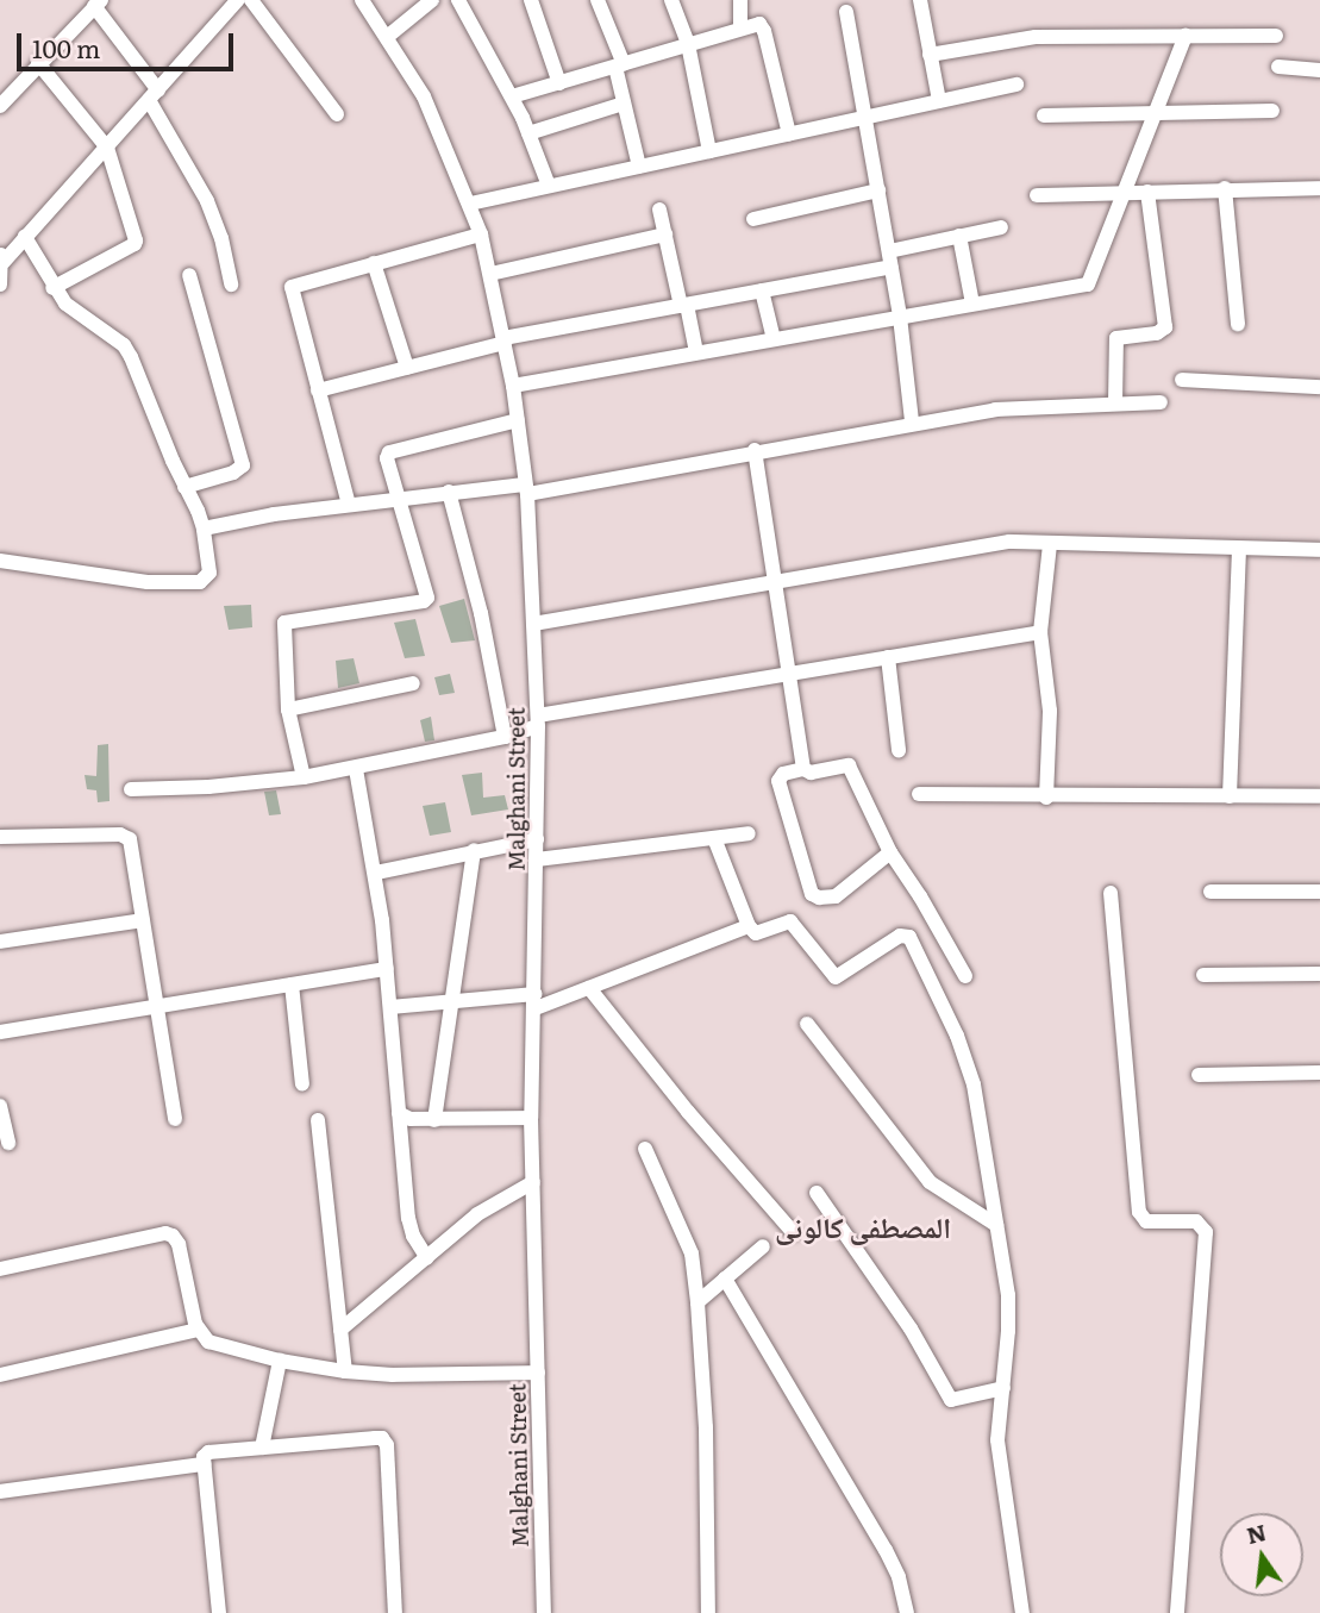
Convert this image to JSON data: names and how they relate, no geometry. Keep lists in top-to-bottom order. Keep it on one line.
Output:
{"streets":{"street":["Malghani Street"]},"districts":["المصطفی کالونی"],"scale_bar":"100 m","north":"top"}
